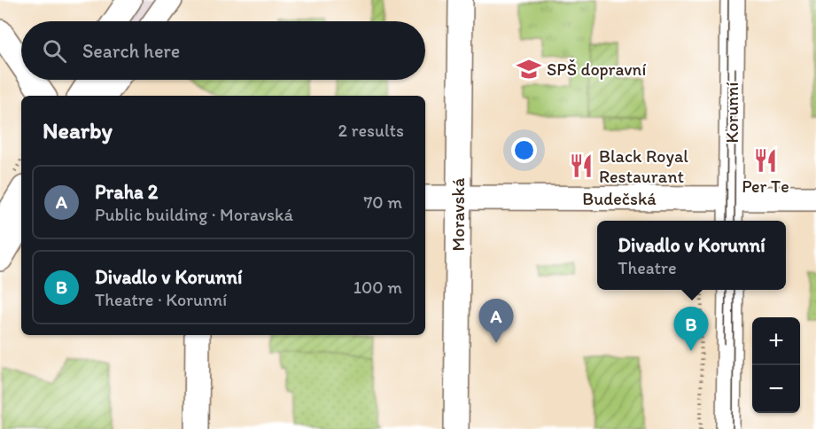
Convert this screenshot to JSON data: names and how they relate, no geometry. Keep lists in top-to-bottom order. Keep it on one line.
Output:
{"streets":{"street":["Korunní","Budečská","Moravská"]},"crossings":[["Korunní","Budečská"],["Budečská","Moravská"]],"places":{"school or university":["SPŠ dopravní"],"restaurant":["Per Te","Black Royal Restaurant"]},"page":{"search":"Search here","heading":["Nearby","2 results"],"list":[{"mark":"A","name":"Praha 2","note":"Public building · Moravská","value":"70 m"},{"mark":"B","name":"Divadlo v Korunní","note":"Theatre · Korunní","value":"100 m"}],"popup":["Divadlo v Korunní","Theatre"],"pins":["A","B"],"map_buttons":["+","−"]}}
